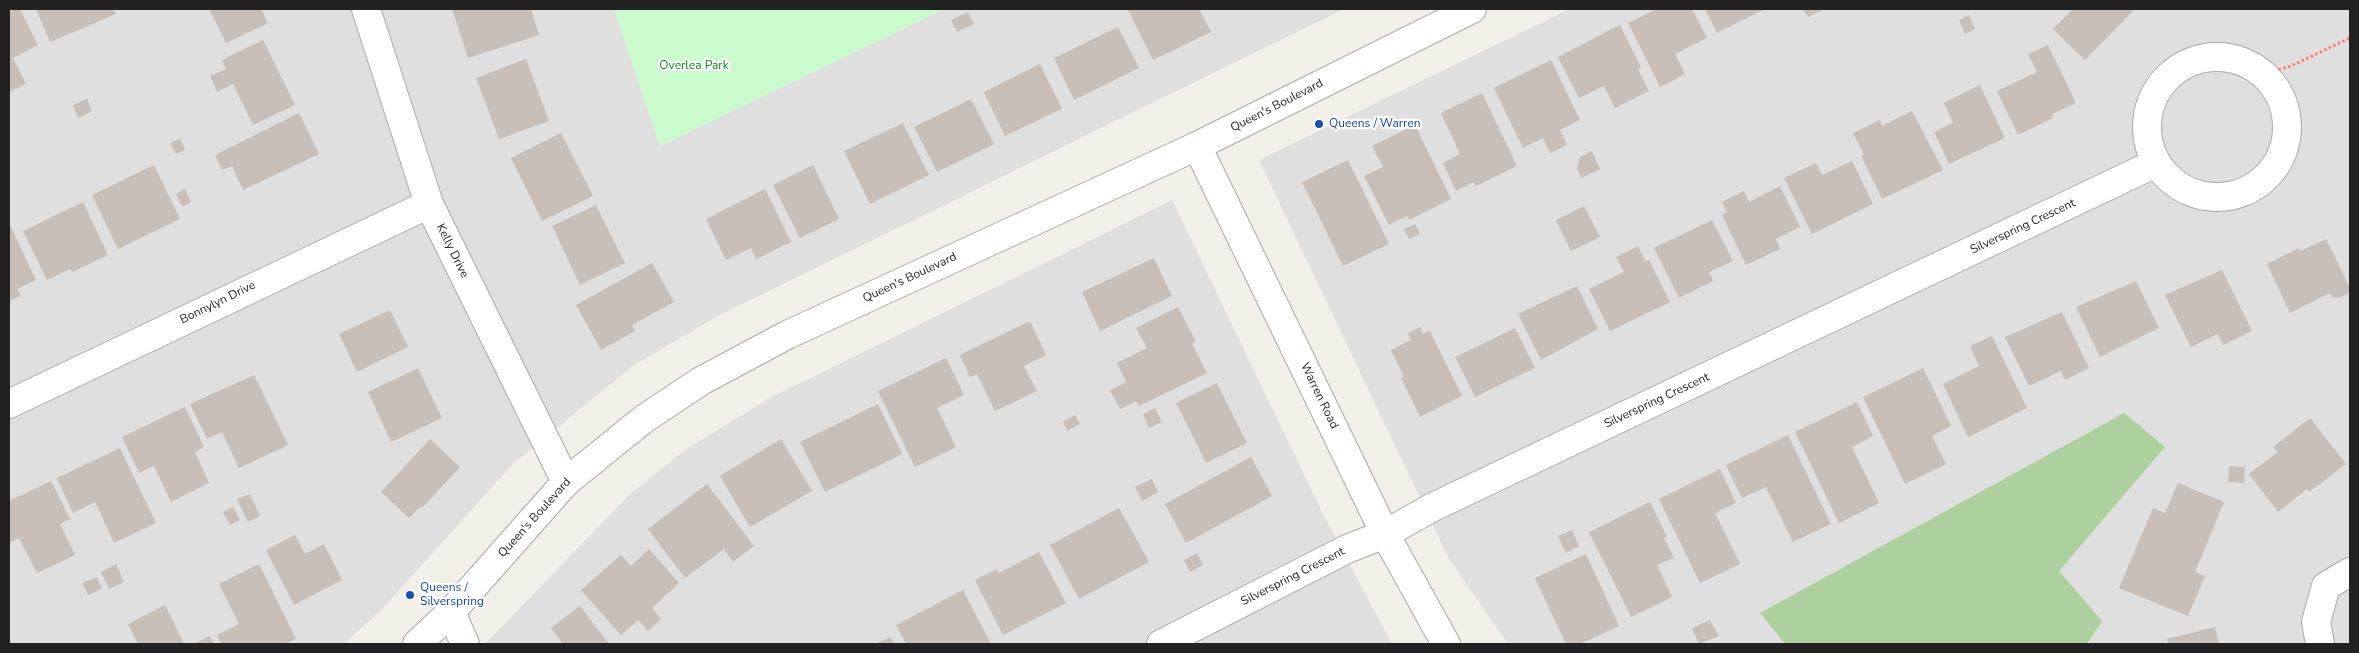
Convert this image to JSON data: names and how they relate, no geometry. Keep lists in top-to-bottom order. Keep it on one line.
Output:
{"streets":{"street":["Queen's Boulevard","Silverspring Crescent","Kelly Drive","Bonnylyn Drive","Warren Road"]},"crossings":[["Queen's Boulevard","Kelly Drive"],["Queen's Boulevard","Warren Road"],["Silverspring Crescent","Warren Road"],["Kelly Drive","Bonnylyn Drive"]],"parks":["Overlea Park"],"places":["Queens / Warren","Queens / Silverspring"]}
